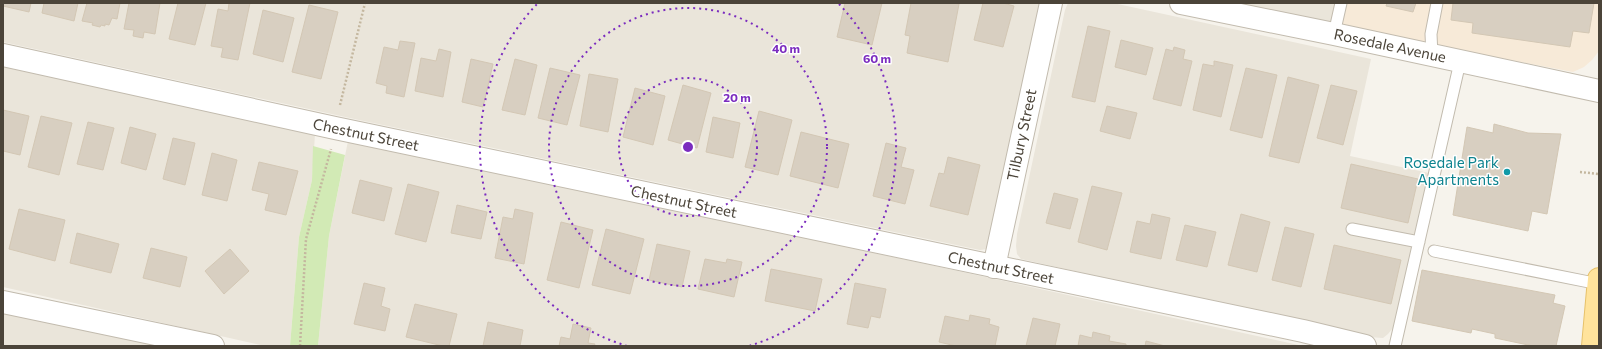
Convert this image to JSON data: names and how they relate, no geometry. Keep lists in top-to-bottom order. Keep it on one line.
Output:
{"streets":{"street":["Rosedale Avenue","Chestnut Street","Tilbury Street"]},"crossings":[["Chestnut Street","Tilbury Street"]],"places":["Rosedale Park Apartments"],"rings":["40 m","60 m","20 m"]}
